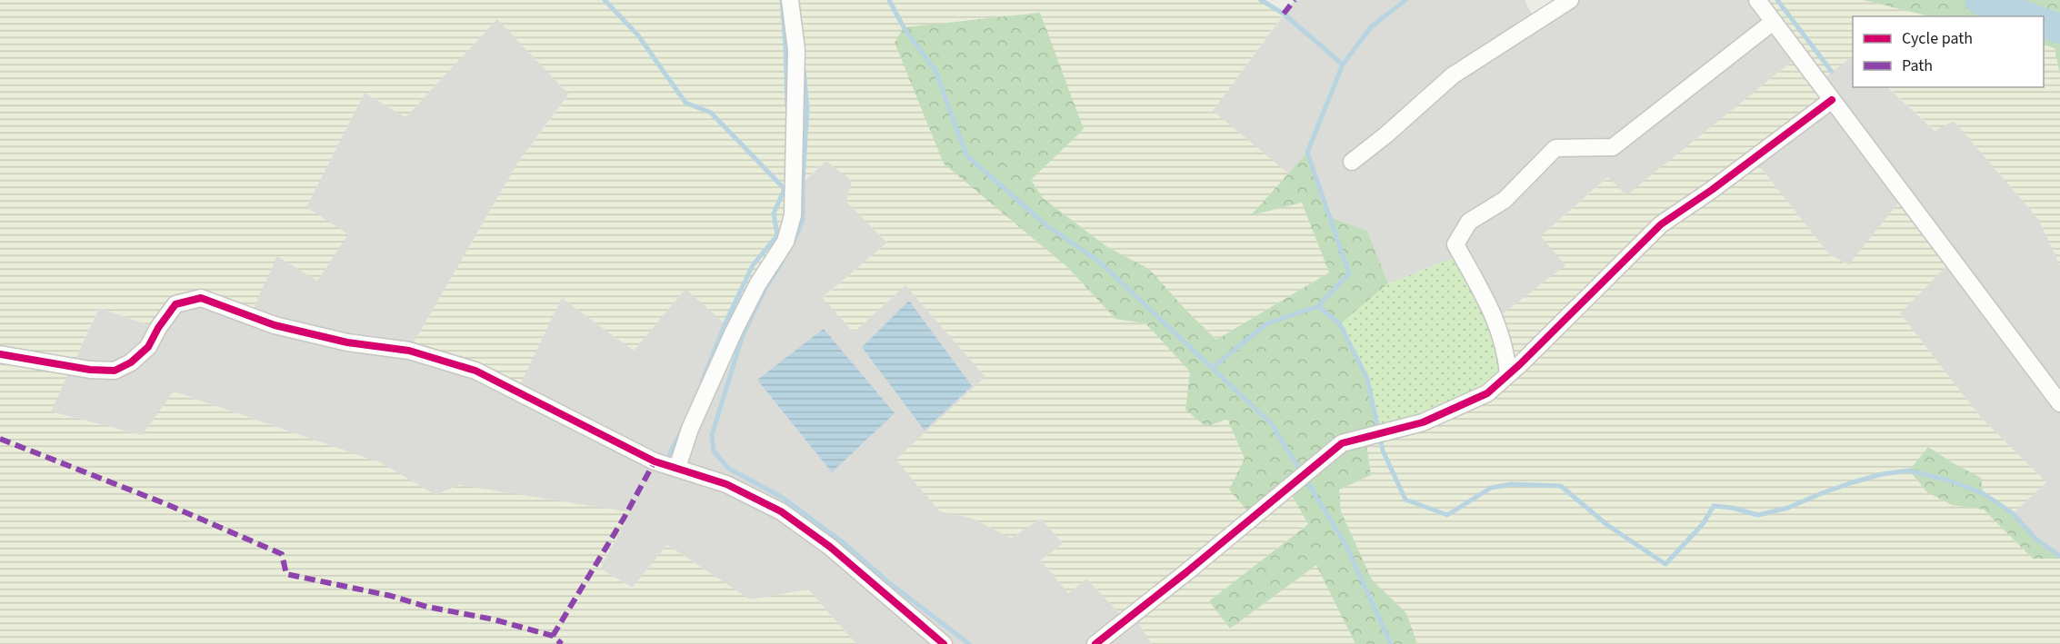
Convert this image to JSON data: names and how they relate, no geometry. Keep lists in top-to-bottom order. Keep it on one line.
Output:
{"legend":["Cycle path","Path"]}
